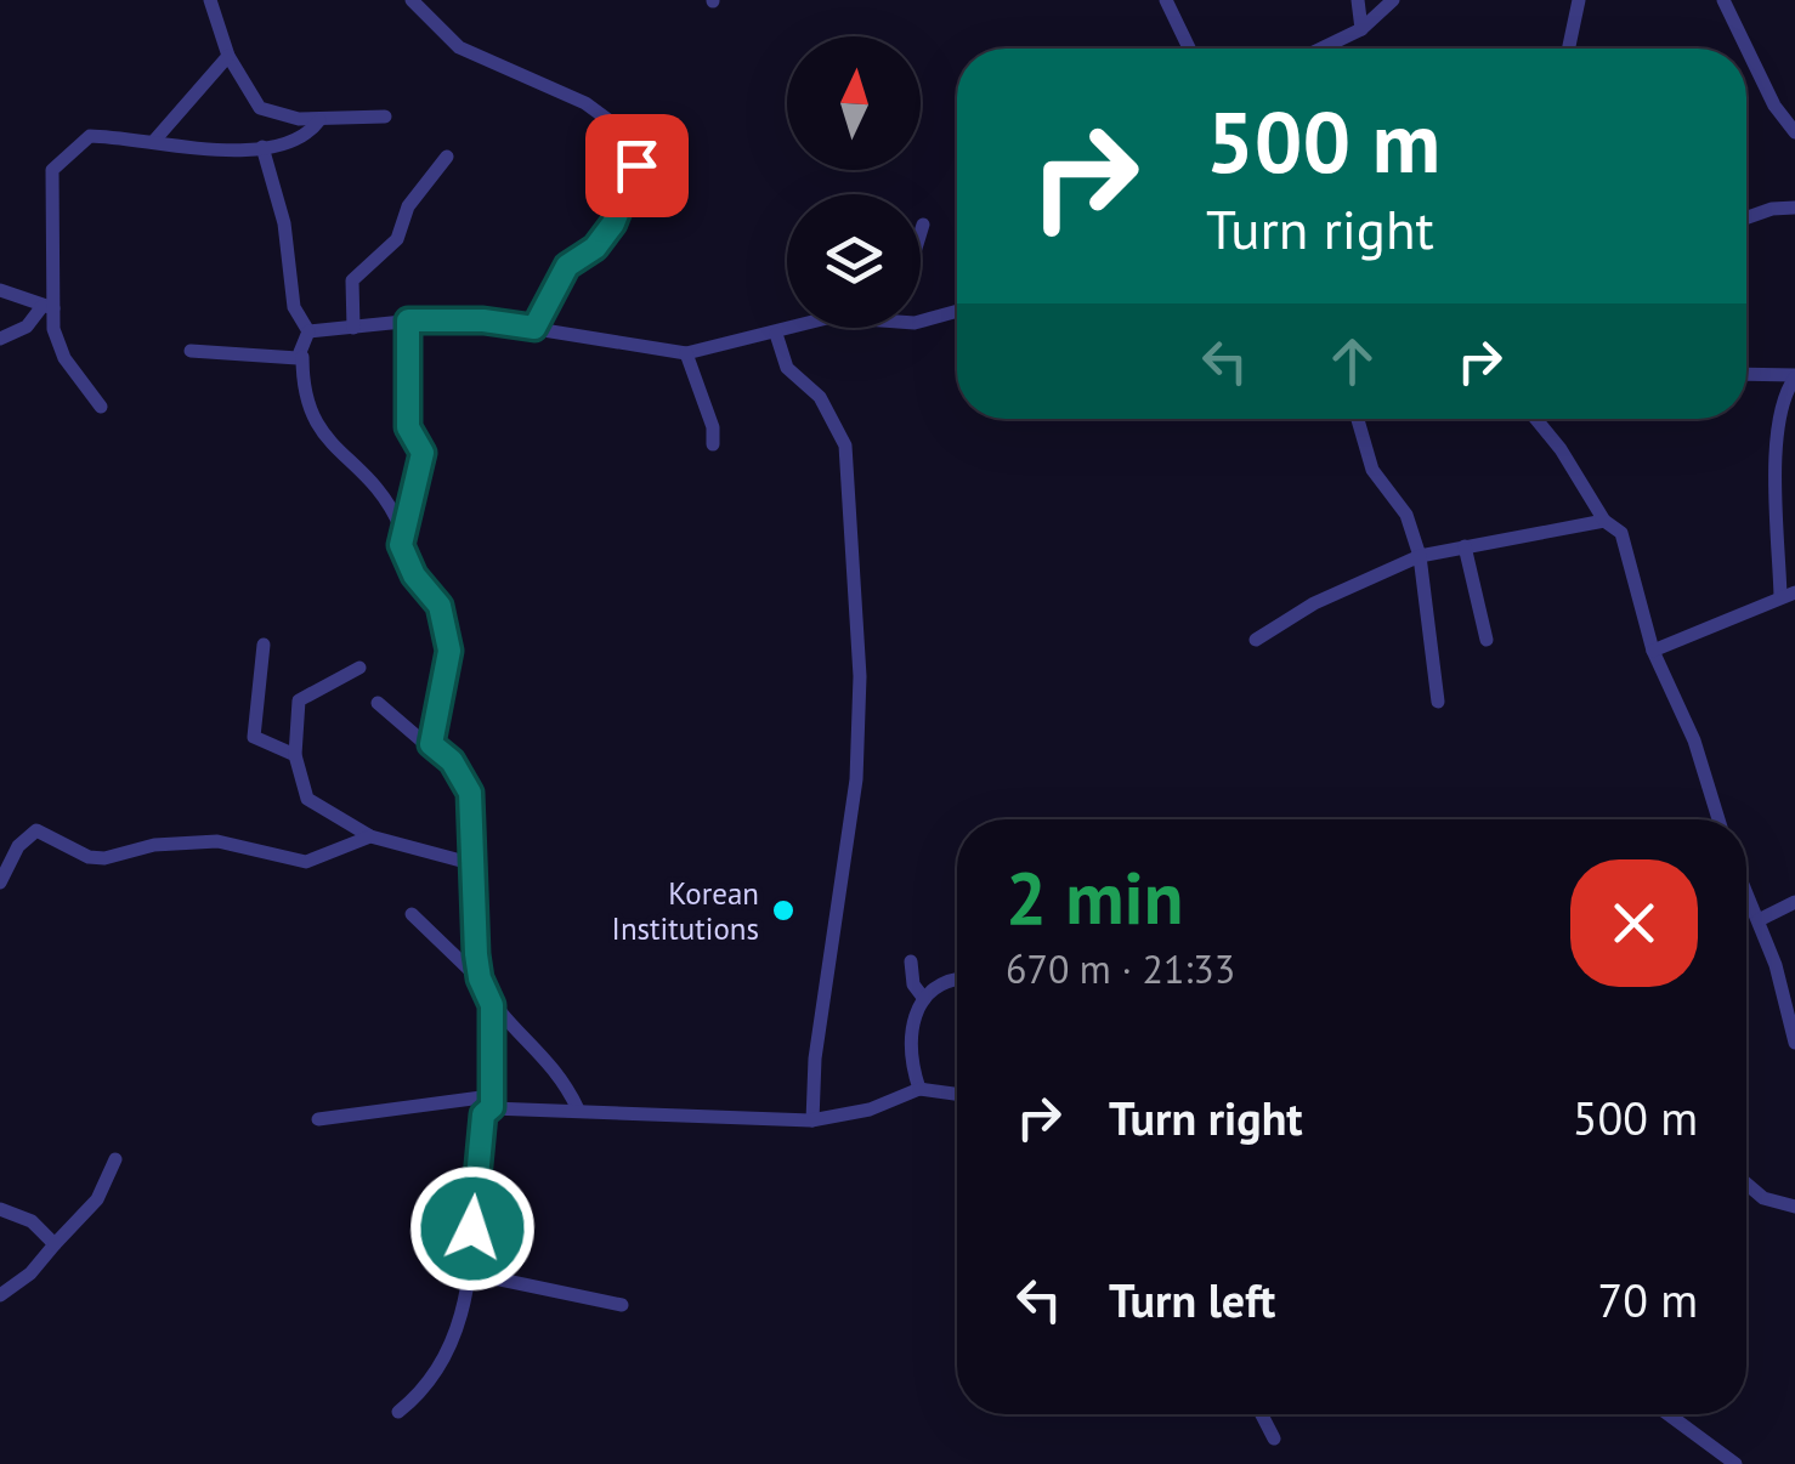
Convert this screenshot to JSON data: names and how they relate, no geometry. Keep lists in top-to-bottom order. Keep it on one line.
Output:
{"places":["Korean Institutions"],"north":"top","page":{"turn":["500 m","Turn right"],"heading":["2 min","670 m · 21:33"],"list":[{"name":"Turn right","value":"500 m"},{"name":"Turn left","value":"70 m"}]}}
